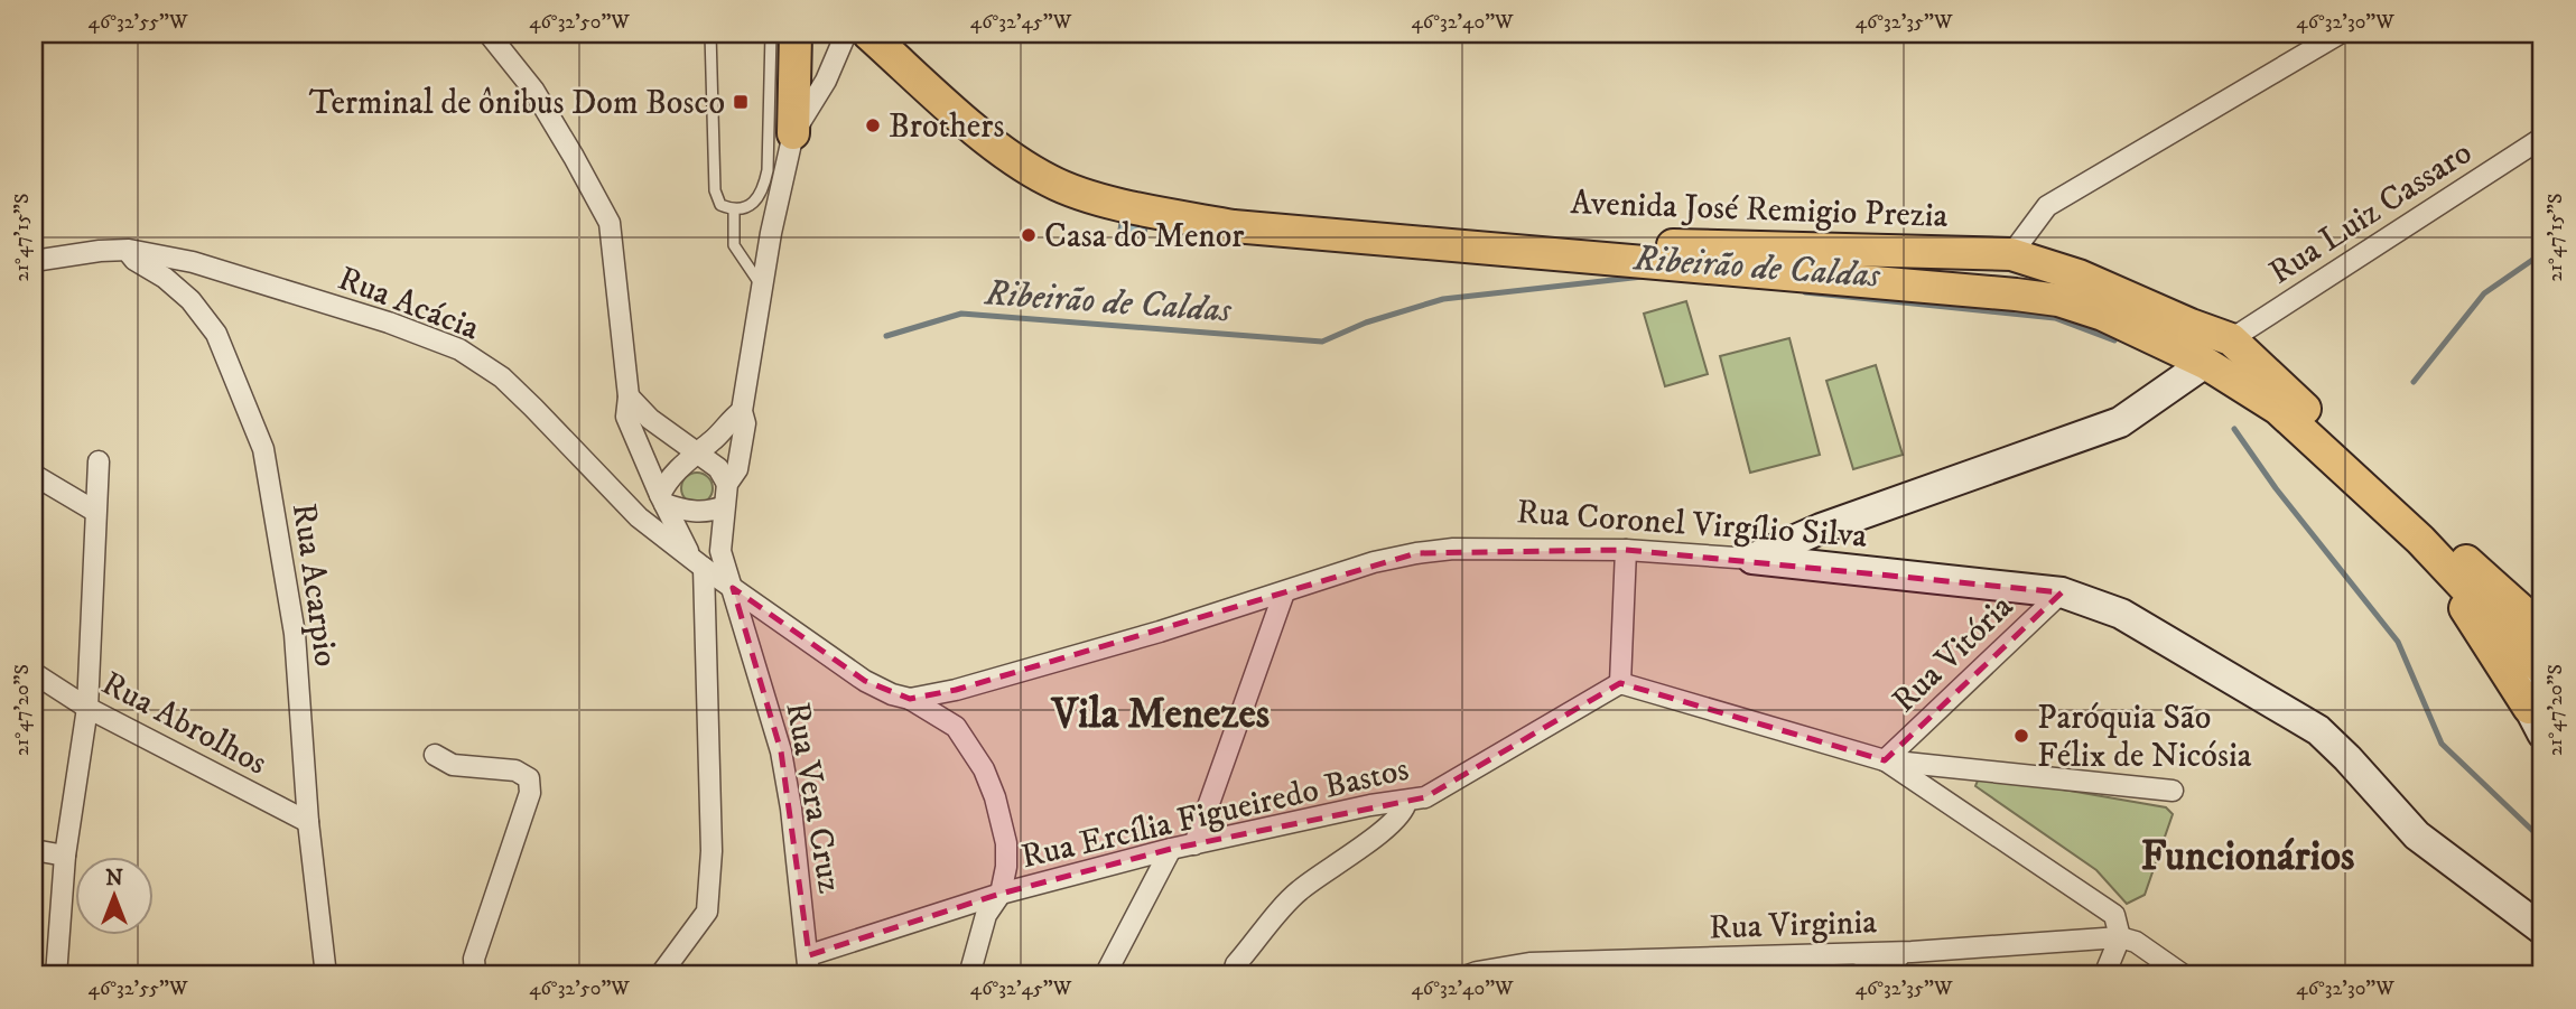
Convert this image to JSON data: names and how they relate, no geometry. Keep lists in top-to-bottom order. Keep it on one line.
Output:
{"streets":{"main road":["Avenida José Remigio Prezia"],"street":["Rua Luiz Cassaro","Rua Acácia","Rua Coronel Virgílio Silva","Rua Acarpio","Rua Vitória","Rua Abrolhos","Rua Vera Cruz","Rua Ercília Figueiredo Bastos","Rua Virginia"]},"crossings":[["Avenida José Remigio Prezia","Rua Luiz Cassaro"],["Rua Acácia","Rua Acarpio"],["Rua Coronel Virgílio Silva","Rua Vitória"],["Rua Acarpio","Rua Abrolhos"],["Rua Vera Cruz","Rua Ercília Figueiredo Bastos"]],"districts":["Vila Menezes","Funcionários"],"water":["Ribeirão de Caldas"],"places":{"transit":["Terminal de ônibus Dom Bosco"],"other":["Brothers","Casa do Menor","Paróquia São Félix de Nicósia"]},"north":"top","coordinates":["46°32'55\"W","46°32'50\"W","46°32'45\"W","46°32'40\"W","46°32'35\"W","46°32'30\"W","21°47'15\"S","21°47'20\"S"]}
